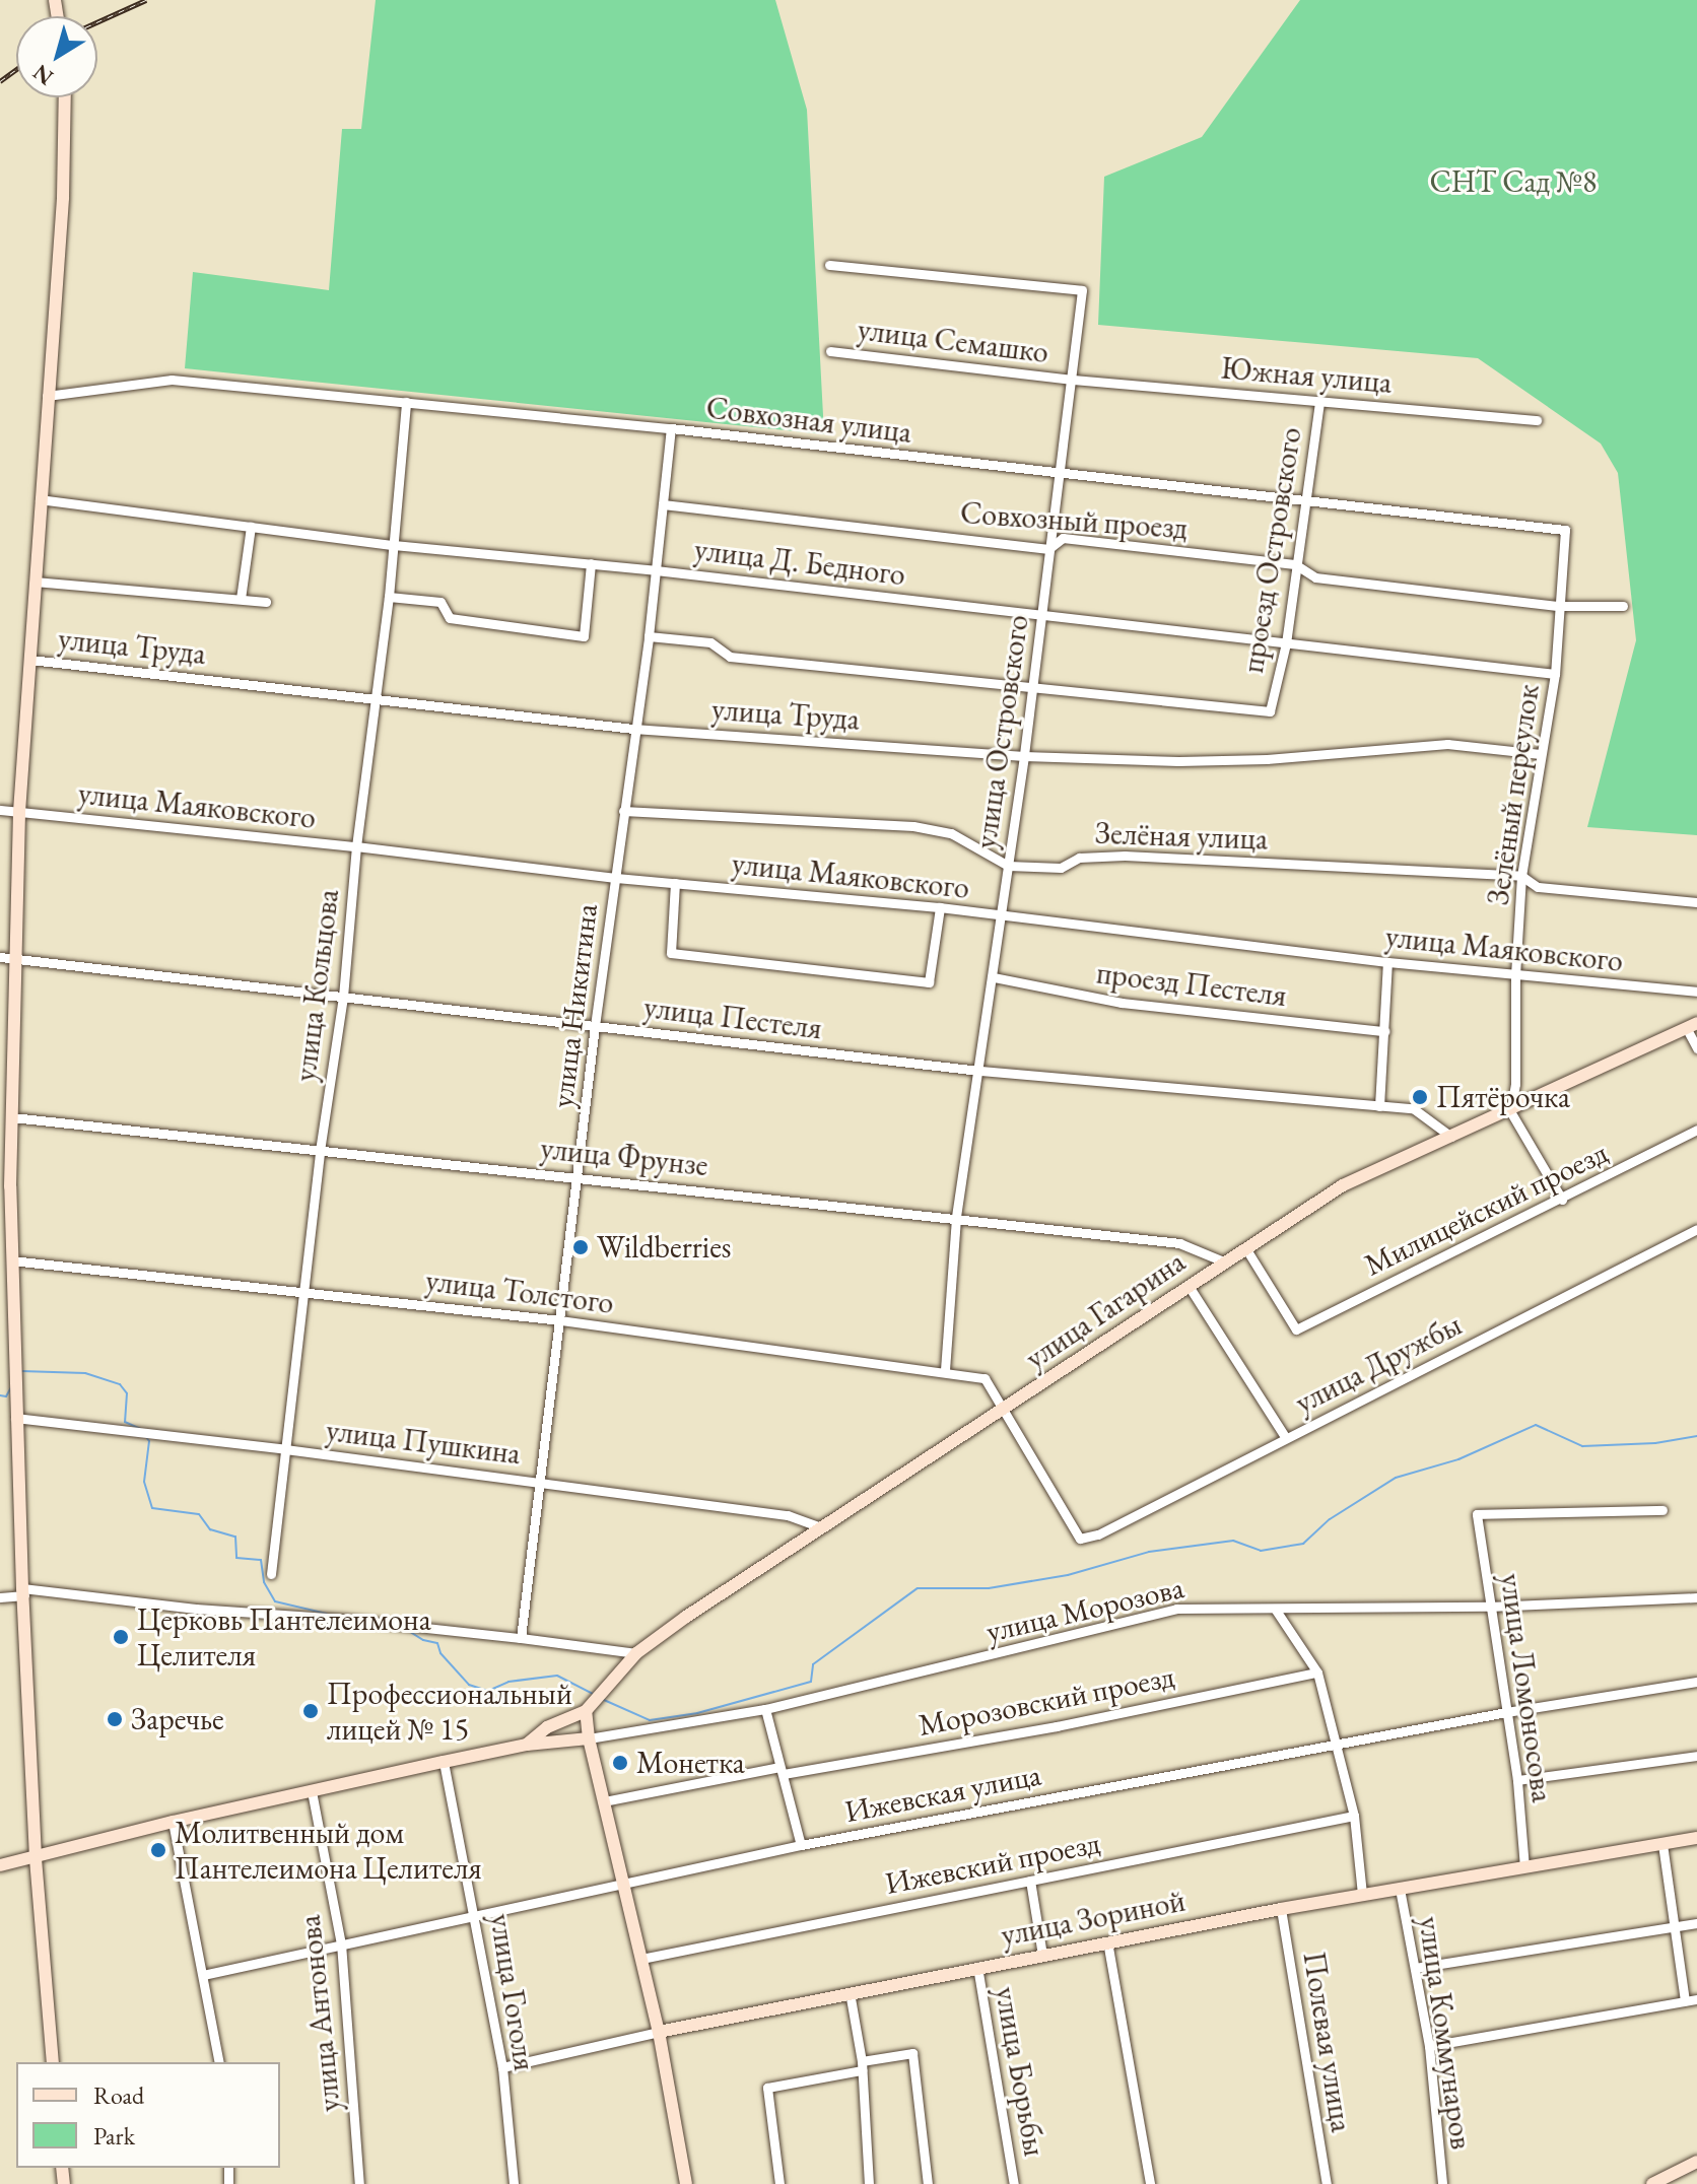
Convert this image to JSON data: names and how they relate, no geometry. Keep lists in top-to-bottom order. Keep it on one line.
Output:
{"streets":{"main road":["улица Гагарина","улица Зориной"],"street":["улица Семашко","Южная улица","Совхозная улица","Совхозный проезд","проезд Островского","улица Д. Бедного","улица Труда","улица Островского","Зелёный переулок","улица Маяковского","Зелёная улица","проезд Пестеля","улица Кольцова","улица Никитина","улица Пестеля","улица Фрунзе","Милицейский проезд","улица Толстого","улица Дружбы","улица Пушкина","улица Морозова","улица Ломоносова","Морозовский проезд","Ижевская улица","Ижевский проезд","улица Гоголя","улица Антонова","улица Коммунаров","Полевая улица","улица Борьбы"]},"crossings":[["улица Семашко","Южная улица"],["улица Семашко","улица Островского"],["Южная улица","проезд Островского"],["Южная улица","улица Островского"],["Совхозная улица","проезд Островского"],["Совхозная улица","улица Островского"],["Совхозная улица","Зелёный переулок"],["Совхозная улица","улица Кольцова"],["Совхозная улица","улица Никитина"],["Совхозный проезд","проезд Островского"],["Совхозный проезд","улица Островского"],["Совхозный проезд","Зелёный переулок"],["Совхозный проезд","улица Никитина"],["проезд Островского","улица Д. Бедного"],["проезд Островского","улица Островского"],["проезд Островского","улица Никитина"],["улица Д. Бедного","улица Островского"],["улица Д. Бедного","Зелёный переулок"],["улица Д. Бедного","улица Кольцова"],["улица Д. Бедного","улица Никитина"],["улица Труда","улица Островского"],["улица Труда","Зелёный переулок"],["улица Труда","улица Кольцова"],["улица Труда","улица Никитина"],["улица Островского","улица Маяковского"],["улица Островского","Зелёная улица"],["улица Островского","проезд Пестеля"],["улица Островского","улица Пестеля"],["улица Островского","улица Фрунзе"],["улица Островского","улица Толстого"],["Зелёный переулок","улица Маяковского"],["Зелёный переулок","Зелёная улица"],["Зелёный переулок","улица Гагарина"],["улица Маяковского","улица Кольцова"],["улица Маяковского","улица Никитина"],["Зелёная улица","улица Никитина"],["улица Кольцова","улица Пестеля"],["улица Кольцова","улица Фрунзе"],["улица Кольцова","улица Толстого"],["улица Кольцова","улица Пушкина"],["улица Никитина","улица Пестеля"],["улица Никитина","улица Фрунзе"],["улица Никитина","улица Толстого"],["улица Никитина","улица Пушкина"],["улица Пестеля","улица Гагарина"],["улица Фрунзе","улица Гагарина"],["Милицейский проезд","улица Гагарина"],["улица Толстого","улица Гагарина"],["улица Толстого","улица Дружбы"],["улица Гагарина","улица Дружбы"],["улица Гагарина","улица Пушкина"],["улица Морозова","улица Ломоносова"],["улица Ломоносова","Ижевская улица"],["улица Ломоносова","улица Зориной"],["Ижевская улица","улица Гоголя"],["Ижевская улица","улица Антонова"],["улица Зориной","улица Гоголя"],["улица Зориной","улица Коммунаров"],["улица Зориной","Полевая улица"],["улица Зориной","улица Борьбы"]],"parks":["СНТ Сад №8"],"places":["Пятёрочка","Wildberries","Церковь Пантелеимона Целителя","Профессиональный лицей № 15","Заречье","Монетка","Молитвенный дом Пантелеимона Целителя"],"legend":["Road","Park"],"north":"bottom left"}
